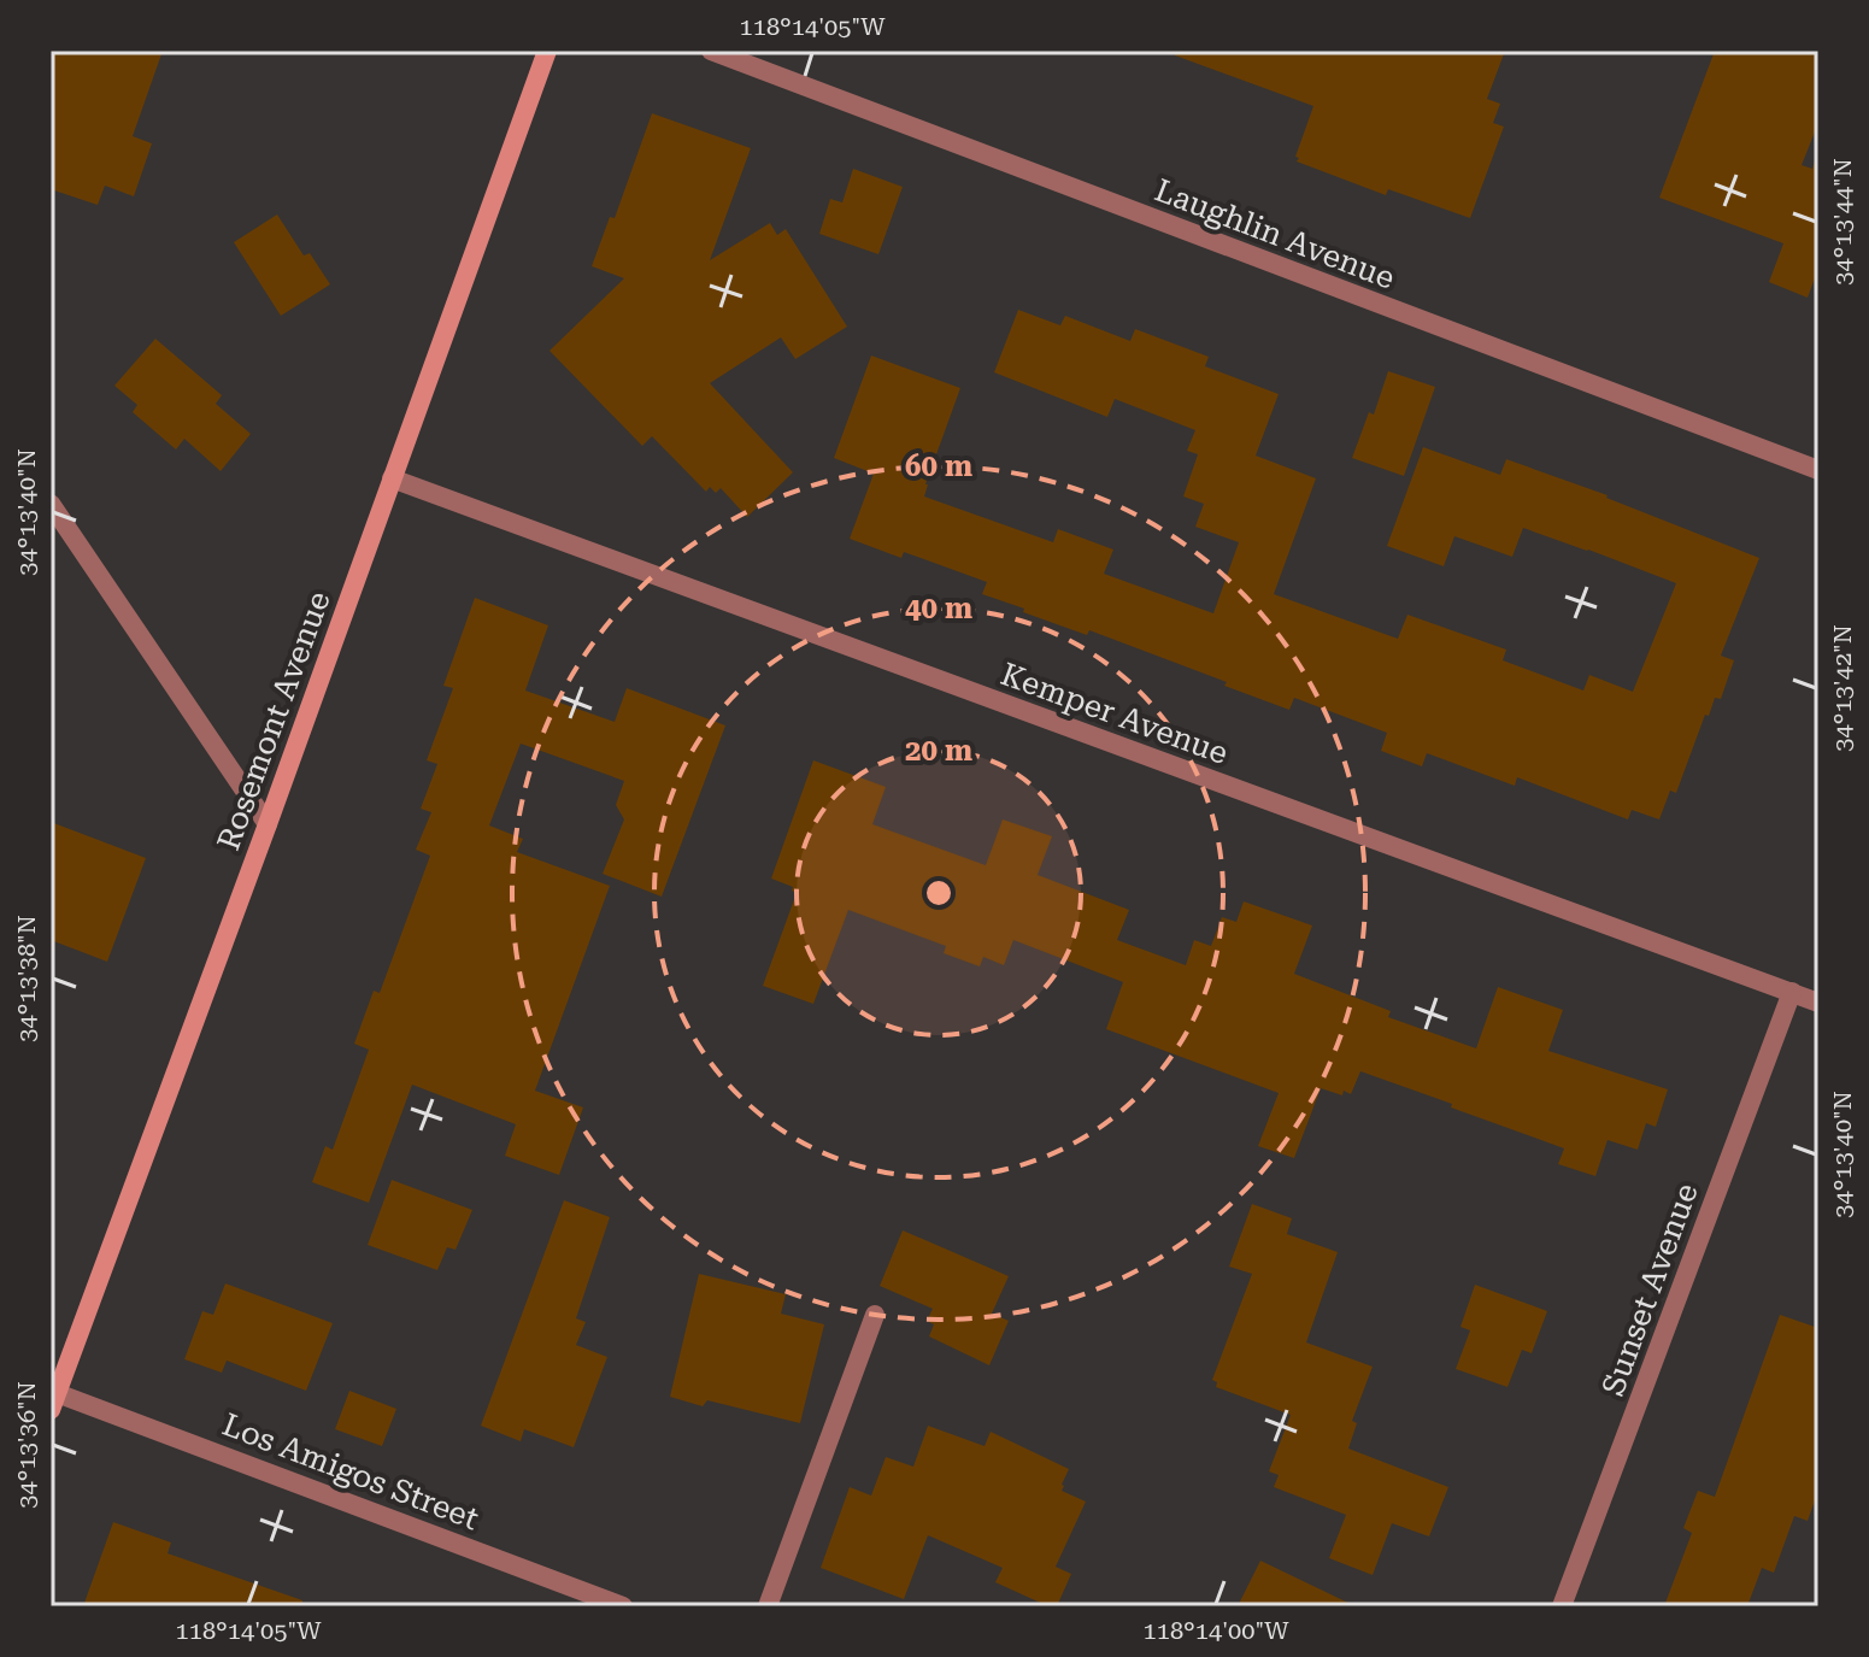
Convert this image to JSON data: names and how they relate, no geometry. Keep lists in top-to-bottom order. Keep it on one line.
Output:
{"streets":{"street":["Laughlin Avenue","Kemper Avenue","Rosemont Avenue","Sunset Avenue","Los Amigos Street"]},"crossings":[["Kemper Avenue","Rosemont Avenue"],["Kemper Avenue","Sunset Avenue"],["Rosemont Avenue","Los Amigos Street"]],"coordinates":["118°14'05\"W","34°13'44\"N","34°13'40\"N","34°13'42\"N","34°13'38\"N","34°13'36\"N","118°14'00\"W"],"rings":["60 m","40 m","20 m"]}
